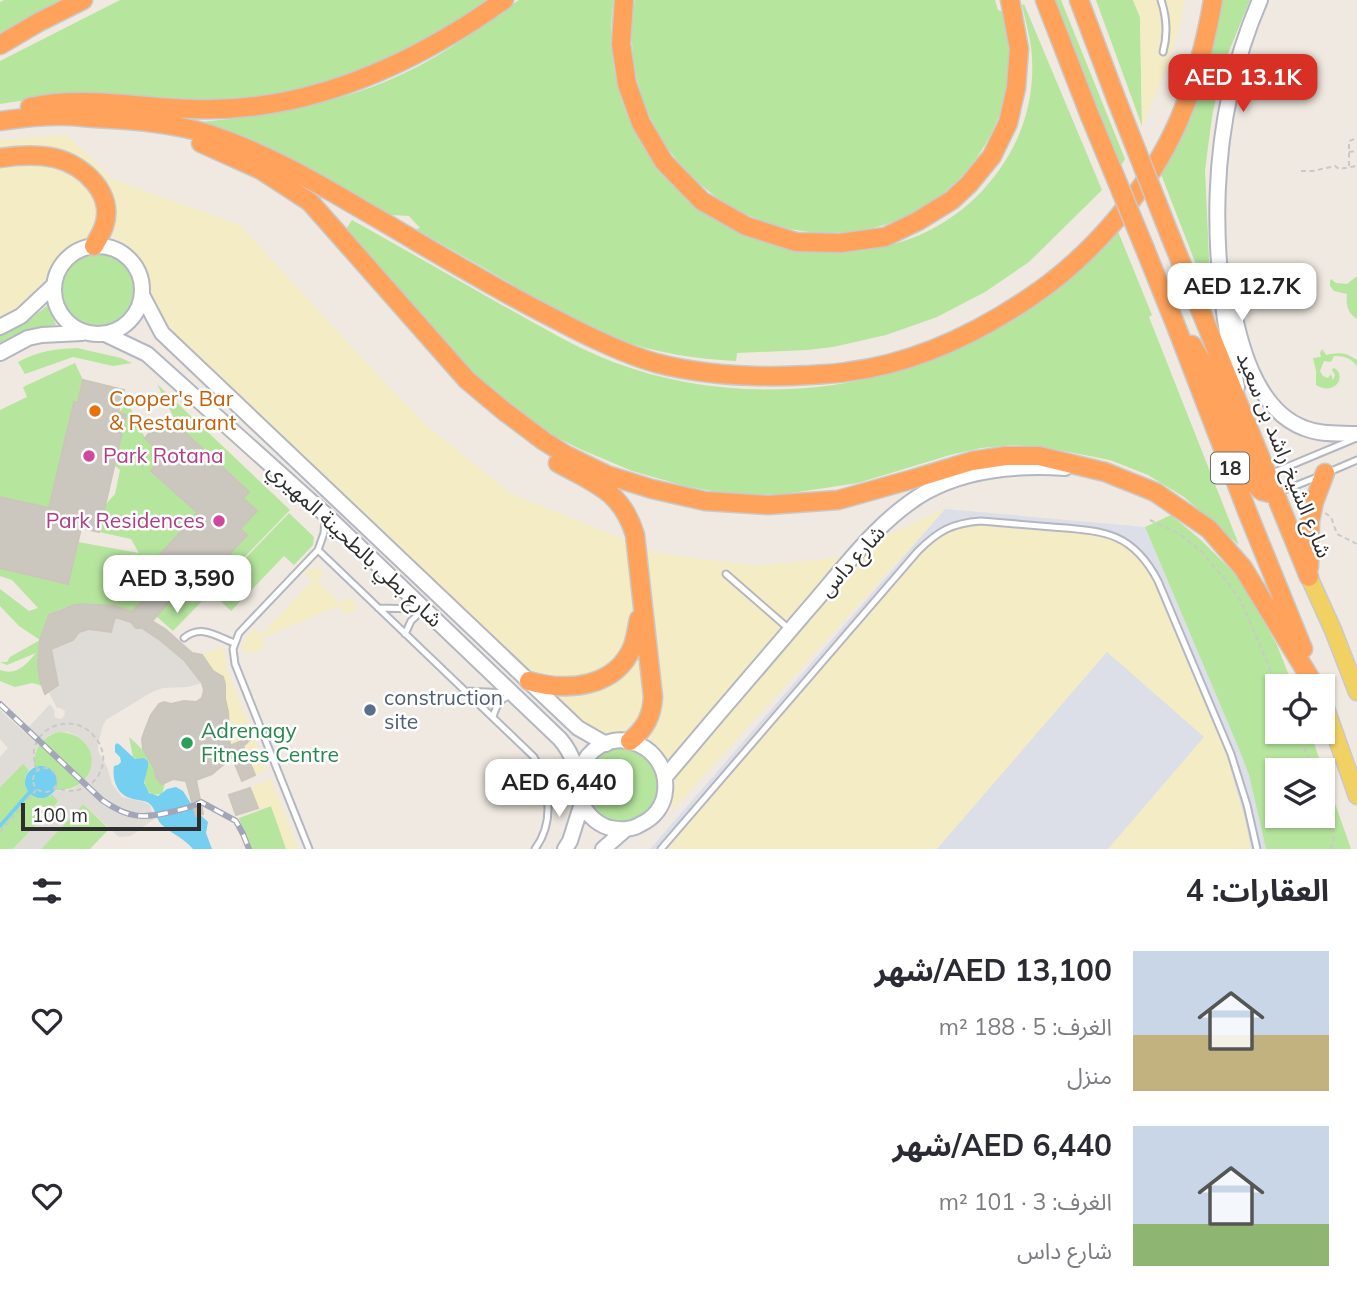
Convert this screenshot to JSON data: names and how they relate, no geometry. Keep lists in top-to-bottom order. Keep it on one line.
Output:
{"streets":{"highway":["شارع الشيخ راشد بن سعيد","18"],"street":["شارع بطي بالطحينة المهيري","شارع داس"]},"crossings":[["شارع بطي بالطحينة المهيري","شارع داس"]],"places":["Cooper's Bar & Restaurant","Park Rotana","Park Residences","construction site","Adrenagy Fitness Centre"],"scale_bar":"100 m","page":{"price":["AED 13.1K","AED 12.7K","AED 3,590","AED 6,440"],"scale":"100 m","heading":"العقارات: 4","list":[{"name":"AED 13,100/شهر","note":"الغرف: 5 · 188 m² · منزل"},{"name":"AED 6,440/شهر","note":"الغرف: 3 · 101 m² · شارع داس"}]}}
